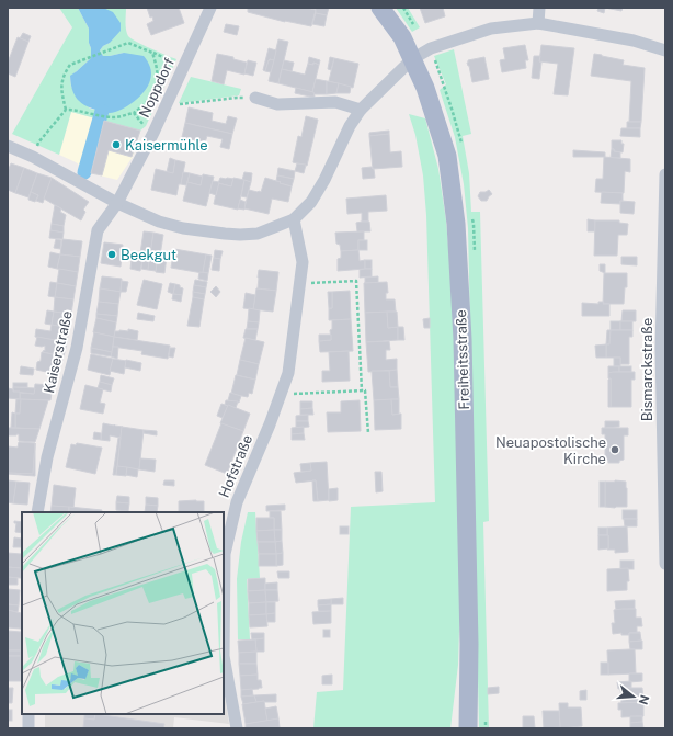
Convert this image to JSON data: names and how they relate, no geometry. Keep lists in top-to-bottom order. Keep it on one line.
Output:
{"streets":{"main road":["Freiheitsstraße"],"street":["Noppdorf","Kaiserstraße","Bismarckstraße","Hofstraße"]},"crossings":[["Noppdorf","Kaiserstraße"]],"places":["Kaisermühle","Beekgut","Neuapostolische Kirche"],"north":"right"}
